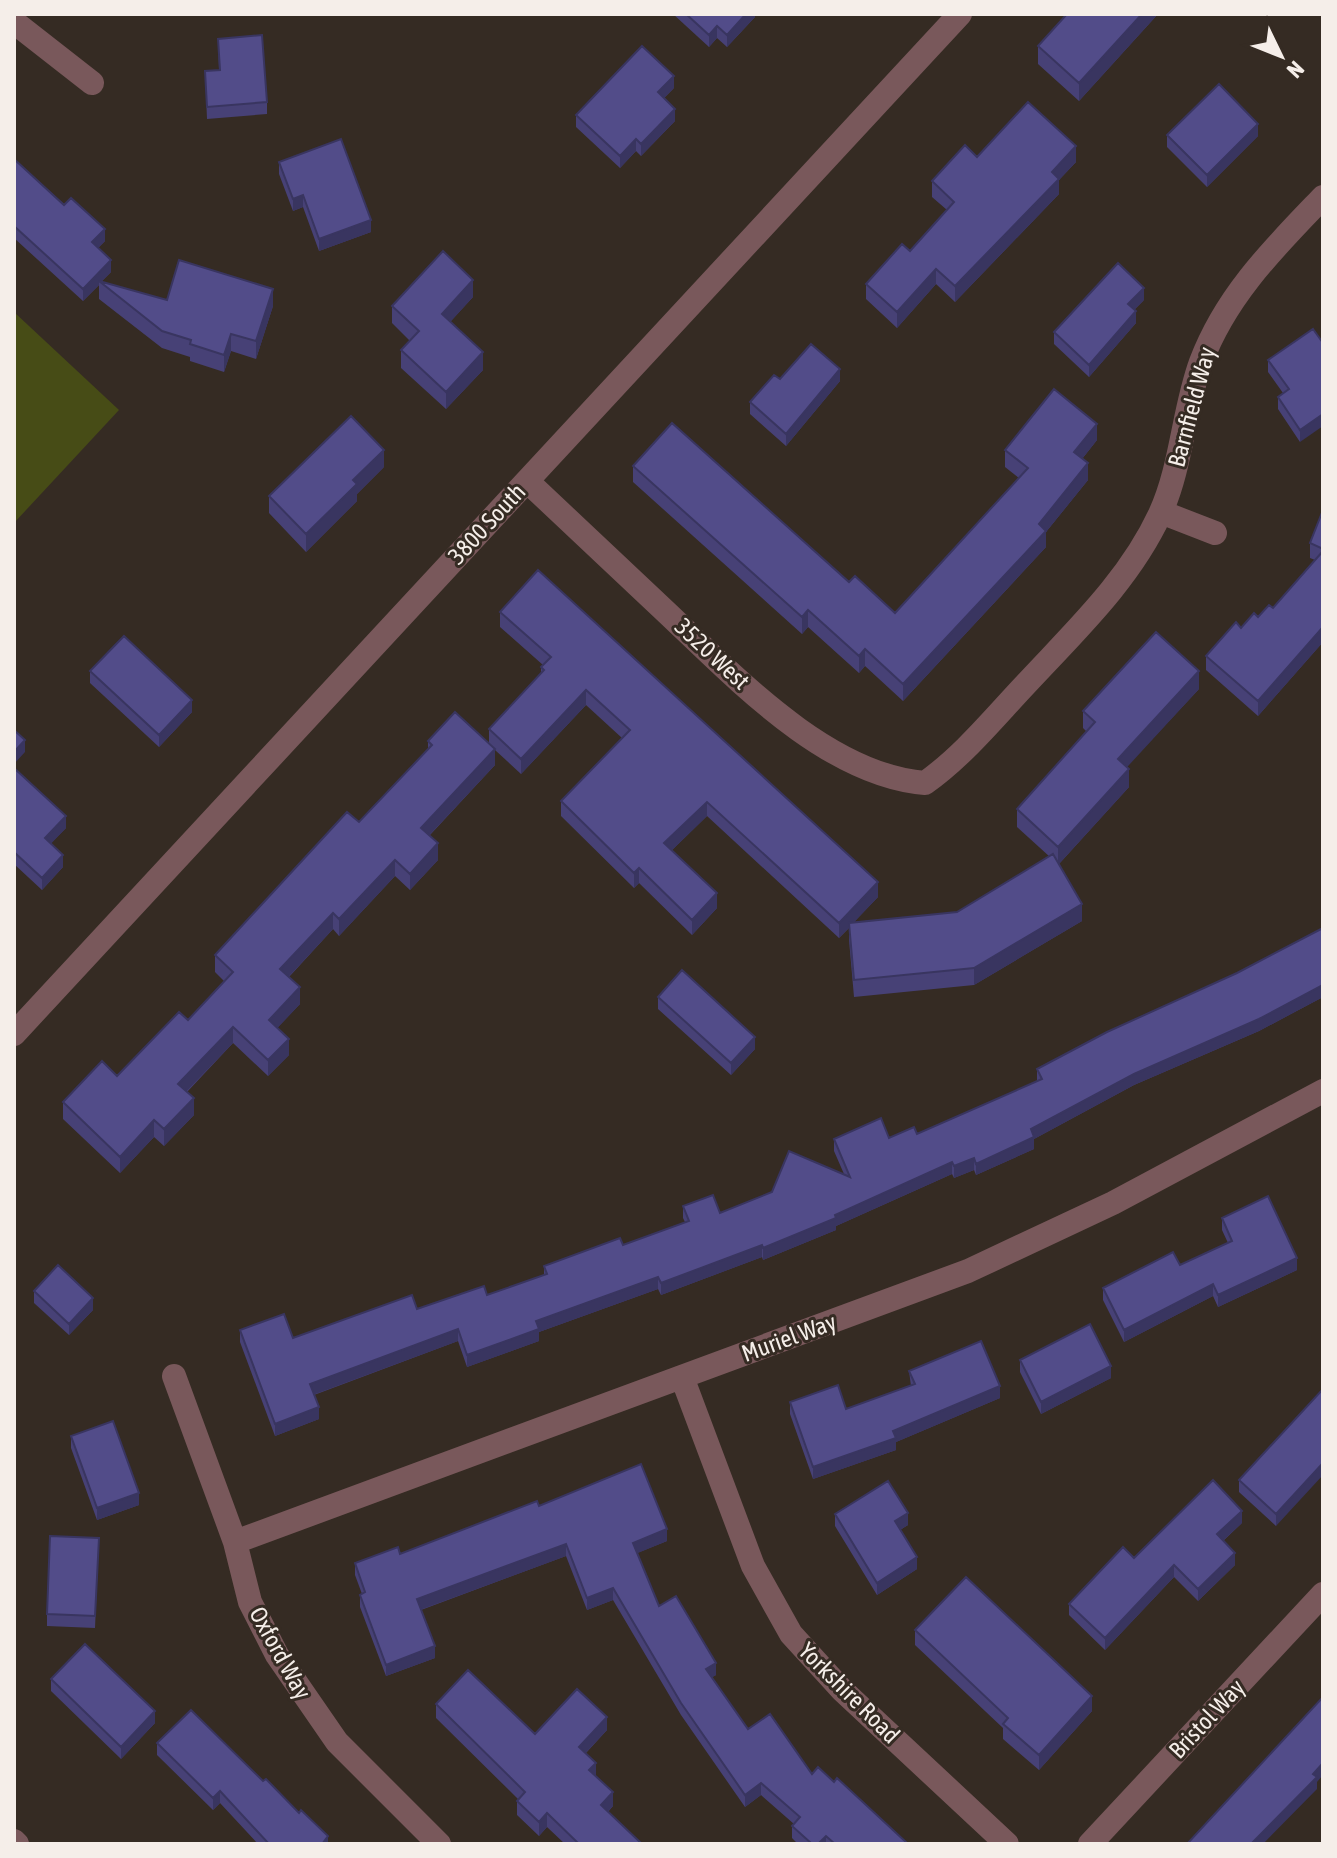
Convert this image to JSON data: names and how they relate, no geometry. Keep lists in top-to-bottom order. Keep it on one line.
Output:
{"streets":{"street":["Barnfield Way","3800 South","3520 West","Muriel Way","Oxford Way","Yorkshire Road","Bristol Way"]},"crossings":[["Barnfield Way","3520 West"],["3800 South","3520 West"],["Muriel Way","Oxford Way"],["Muriel Way","Yorkshire Road"]],"north":"bottom right"}
